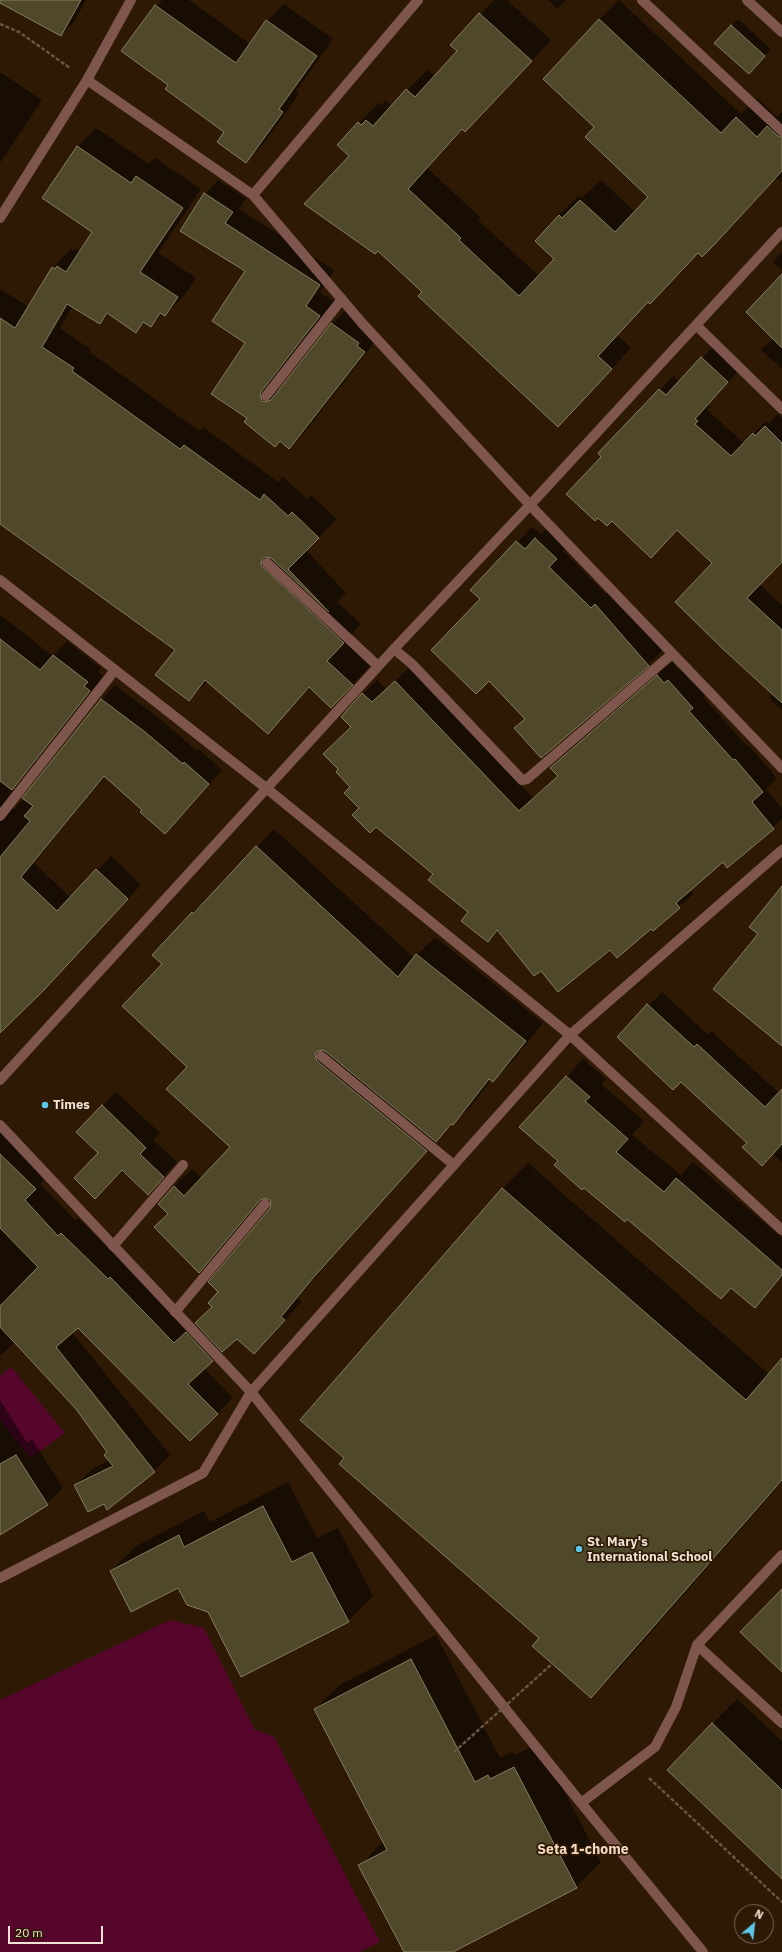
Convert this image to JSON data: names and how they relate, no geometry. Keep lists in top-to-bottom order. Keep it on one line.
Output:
{"districts":["Seta 1-chome"],"places":["Times","St. Mary's International School"],"scale_bar":"20 m","north":"top right"}
